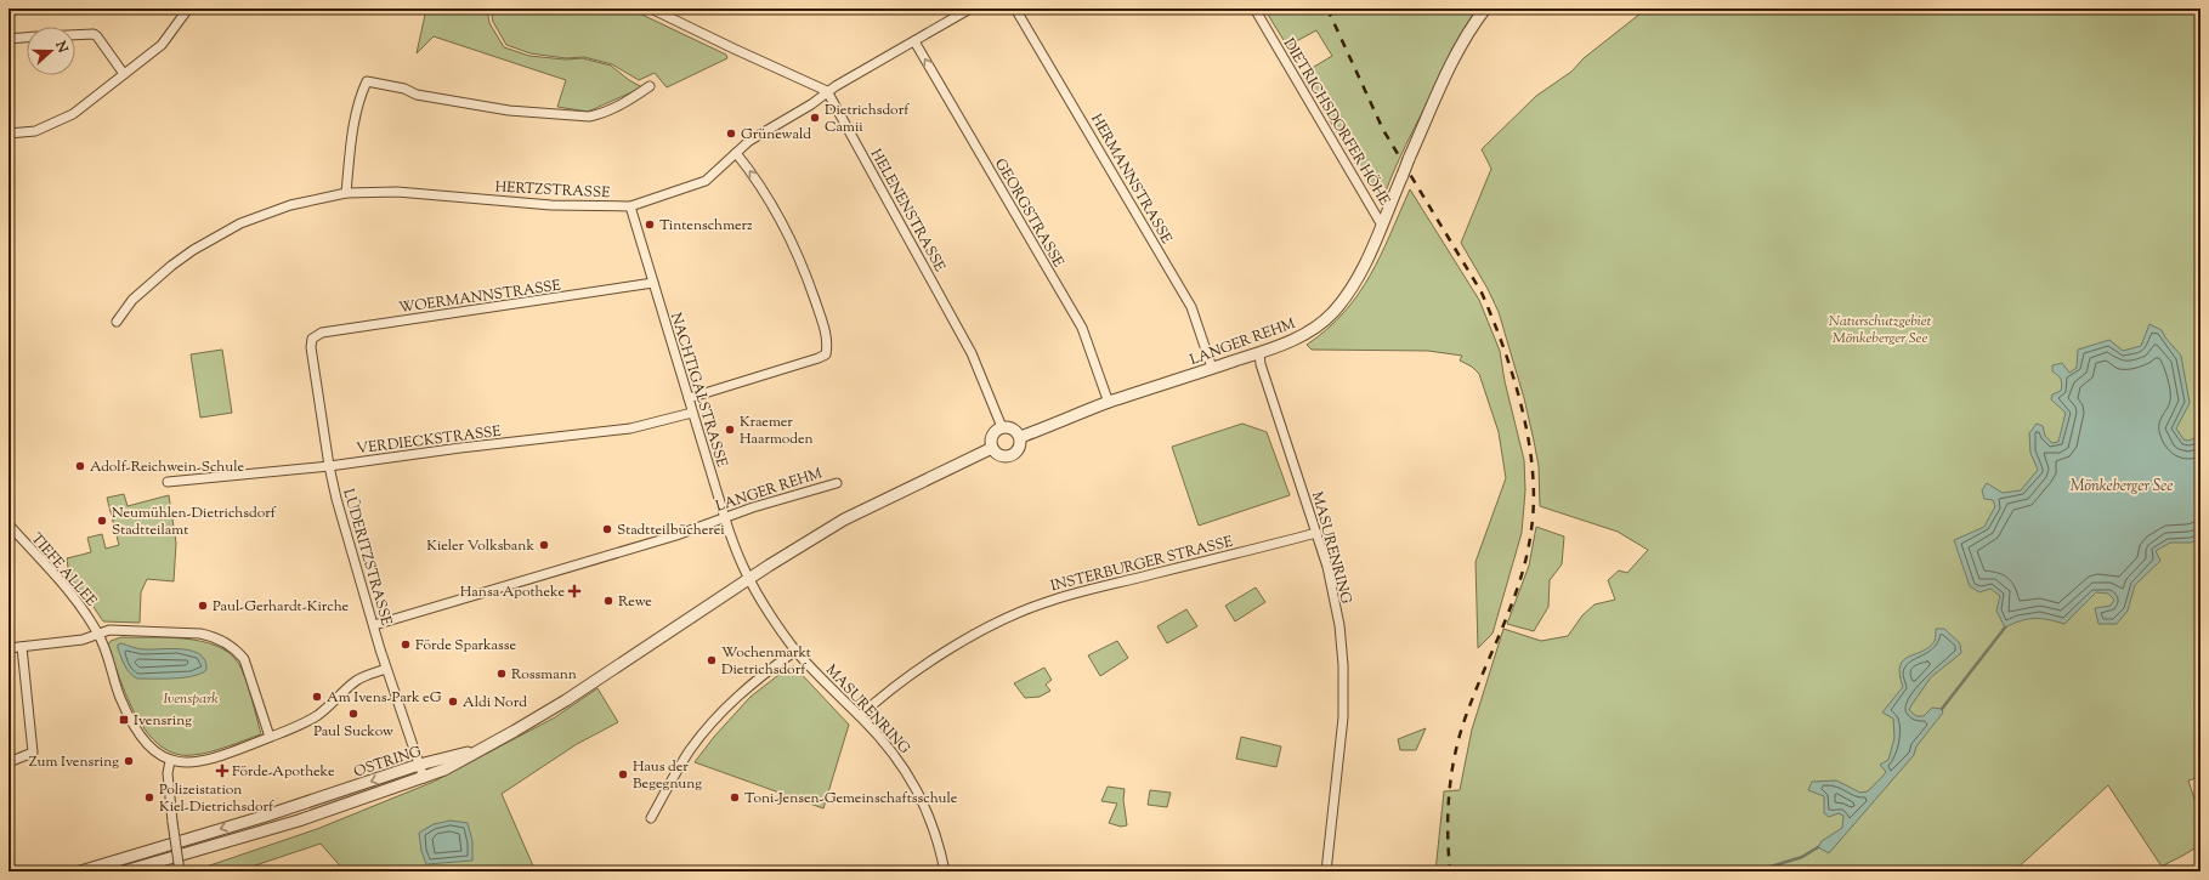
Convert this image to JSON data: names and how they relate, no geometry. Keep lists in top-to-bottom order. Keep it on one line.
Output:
{"streets":{"street":["DIETRICHSDORFER HÖHE","HERMANNSTRASSE","HERTZSTRASSE","HELENENSTRASSE","GEORGSTRASSE","WOERMANNSTRASSE","LANGER REHM","NACHTIGALSTRASSE","VERDIECKSTRASSE","MASURENRING","LÜDERITZSTRASSE","INSTERBURGER STRASSE","TIEFE ALLEE","OSTRING"]},"crossings":[["DIETRICHSDORFER HÖHE","LANGER REHM"],["HERMANNSTRASSE","LANGER REHM"],["HERTZSTRASSE","HELENENSTRASSE"],["HERTZSTRASSE","GEORGSTRASSE"],["HERTZSTRASSE","NACHTIGALSTRASSE"],["HELENENSTRASSE","LANGER REHM"],["GEORGSTRASSE","LANGER REHM"],["WOERMANNSTRASSE","NACHTIGALSTRASSE"],["WOERMANNSTRASSE","LÜDERITZSTRASSE"],["LANGER REHM","NACHTIGALSTRASSE"],["LANGER REHM","MASURENRING"],["LANGER REHM","LÜDERITZSTRASSE"],["NACHTIGALSTRASSE","VERDIECKSTRASSE"],["NACHTIGALSTRASSE","MASURENRING"],["NACHTIGALSTRASSE","OSTRING"],["VERDIECKSTRASSE","LÜDERITZSTRASSE"],["MASURENRING","INSTERBURGER STRASSE"],["MASURENRING","OSTRING"],["LÜDERITZSTRASSE","OSTRING"]],"one_way":["GEORGSTRASSE"],"water":["Mönkeberger See"],"parks":["Naturschutzgebiet Mönkeberger See","Ivenspark"],"places":{"other":["Dietrichsdorf Camii","Grünewald","Tintenschmerz","Kraemer Haarmoden","Adolf-Reichwein-Schule","Neumühlen-Dietrichsdorf Stadtteilamt","Stadtteilbücherei","Kieler Volksbank","Rewe","Paul-Gerhardt-Kirche","Förde Sparkasse","Wochenmarkt Dietrichsdorf","Rossmann","Am Ivens-Park eG","Aldi Nord","Paul Suckow","Zum Ivensring","Haus der Begegnung","Polizeistation Kiel-Dietrichsdorf","Toni-Jensen-Gemeinschaftsschule"],"health":["Hansa Apotheke","Förde-Apotheke"],"transit":["Ivensring"]},"north":"right"}
